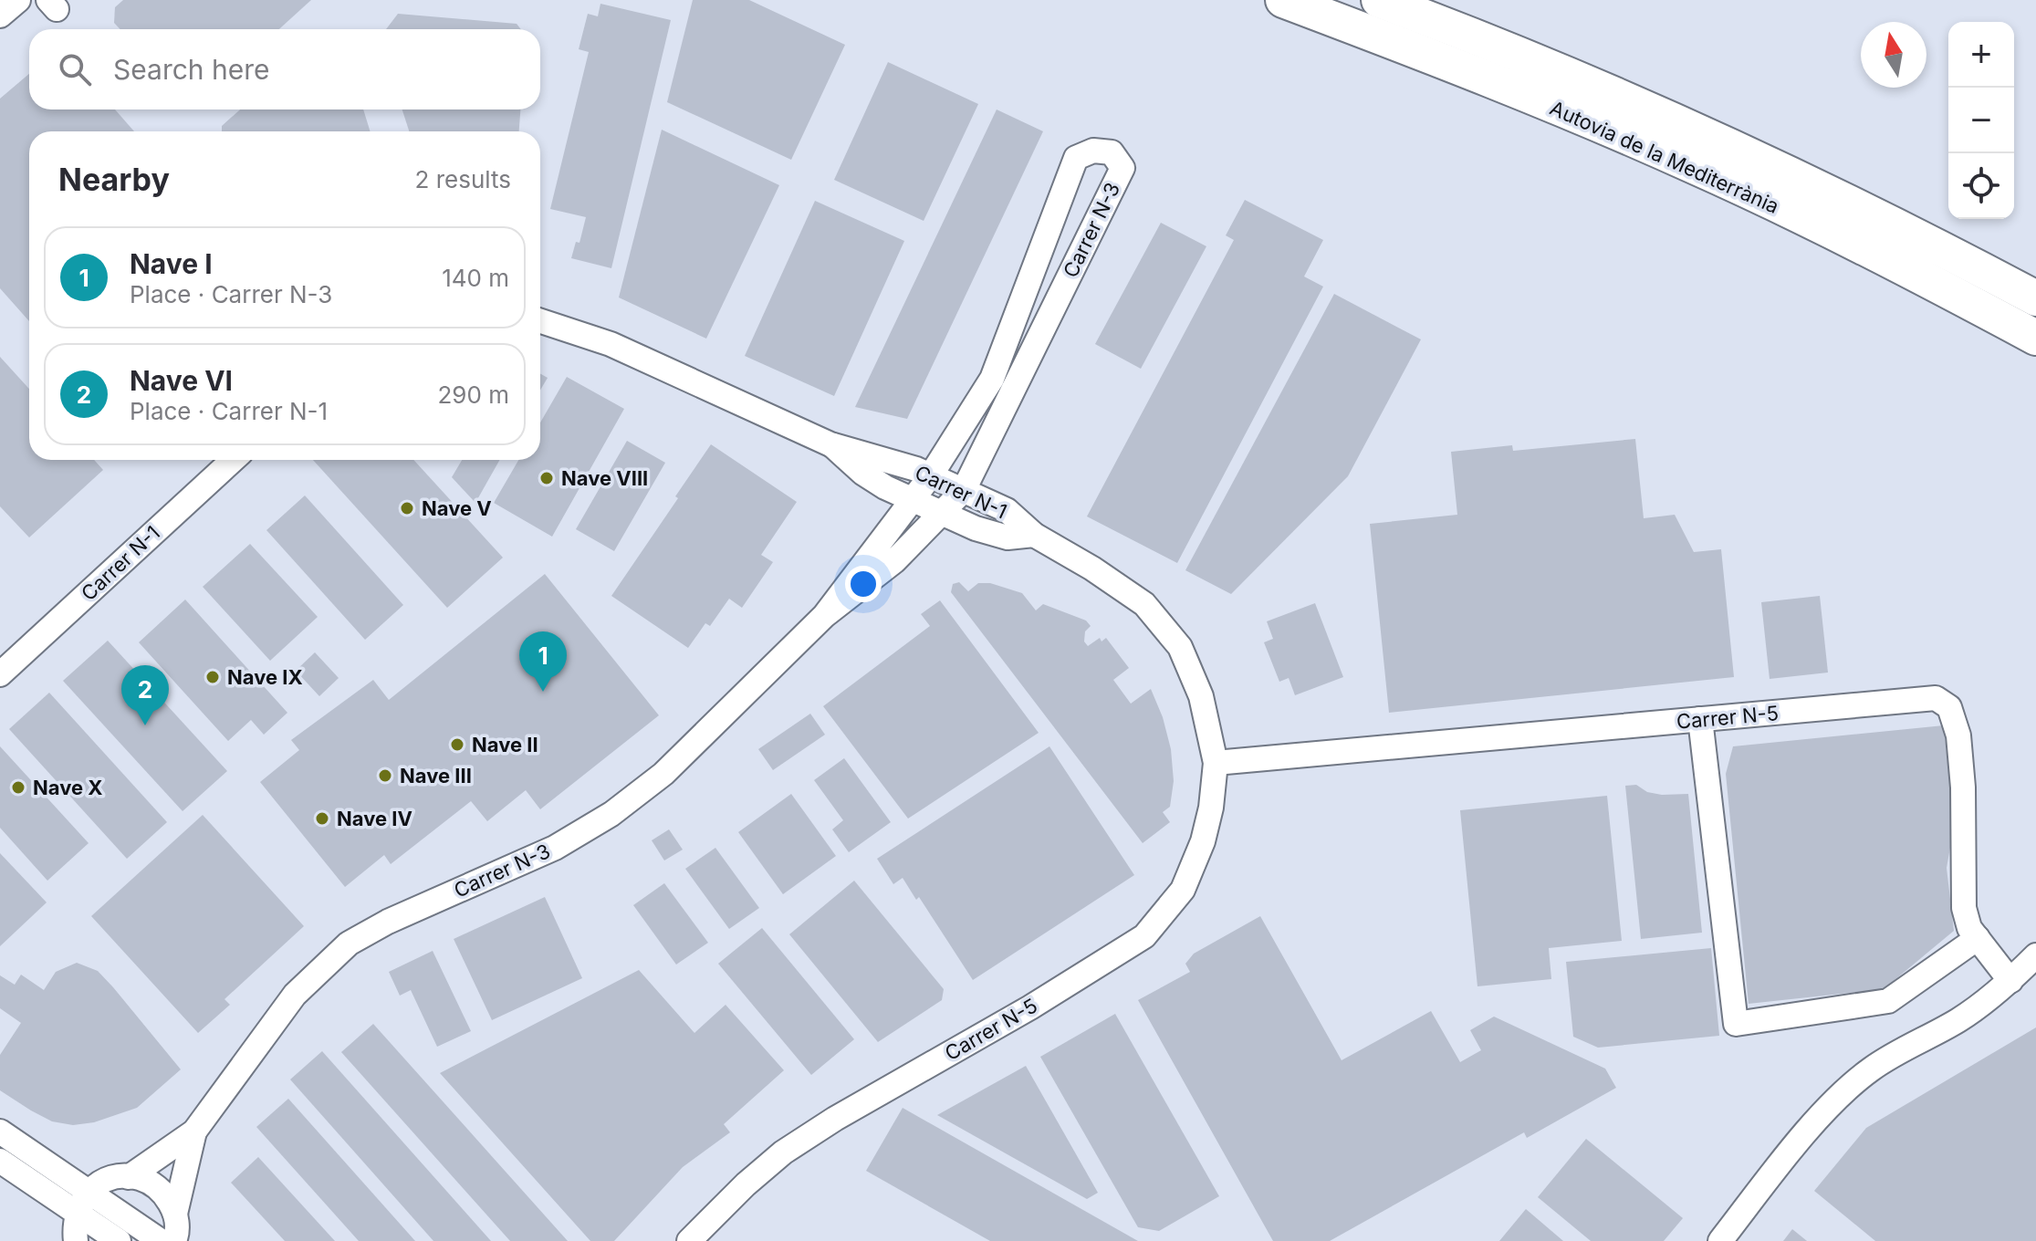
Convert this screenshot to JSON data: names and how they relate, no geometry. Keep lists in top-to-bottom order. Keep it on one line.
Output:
{"streets":{"highway":["Autovia de la Mediterrània"],"street":["Carrer N-3","Carrer N-1","Carrer N-5"]},"crossings":[["Carrer N-3","Carrer N-1"],["Carrer N-1","Carrer N-5"]],"places":["Nave VIII","Nave V","Nave IX","Nave II","Nave III","Nave X","Nave IV"],"north":"top","page":{"map_buttons":["+","−"],"search":"Search here","heading":["Nearby","2 results"],"list":[{"mark":"1","name":"Nave I","note":"Place · Carrer N-3","value":"140 m"},{"mark":"2","name":"Nave VI","note":"Place · Carrer N-1","value":"290 m"}],"pins":["1","2"]}}
